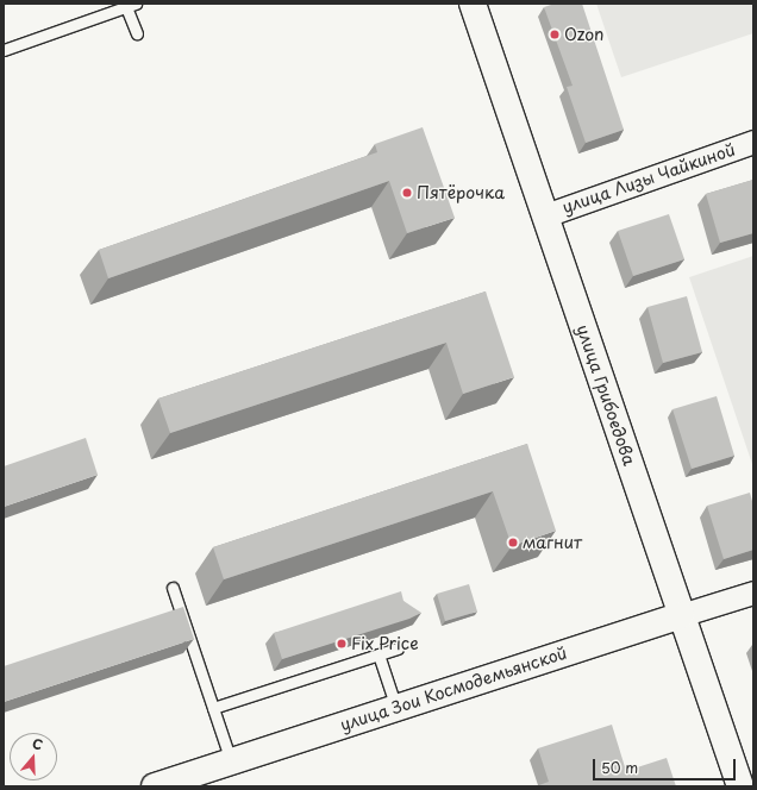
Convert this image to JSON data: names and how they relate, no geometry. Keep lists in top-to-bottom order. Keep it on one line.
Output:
{"streets":{"street":["улица Лизы Чайкиной","улица Грибоедова","улица Зои Космодемьянской"]},"crossings":[["улица Лизы Чайкиной","улица Грибоедова"],["улица Грибоедова","улица Зои Космодемьянской"]],"places":["Ozon","Пятёрочка","магнит","Fix Price"],"scale_bar":"50 m","north":"top"}
